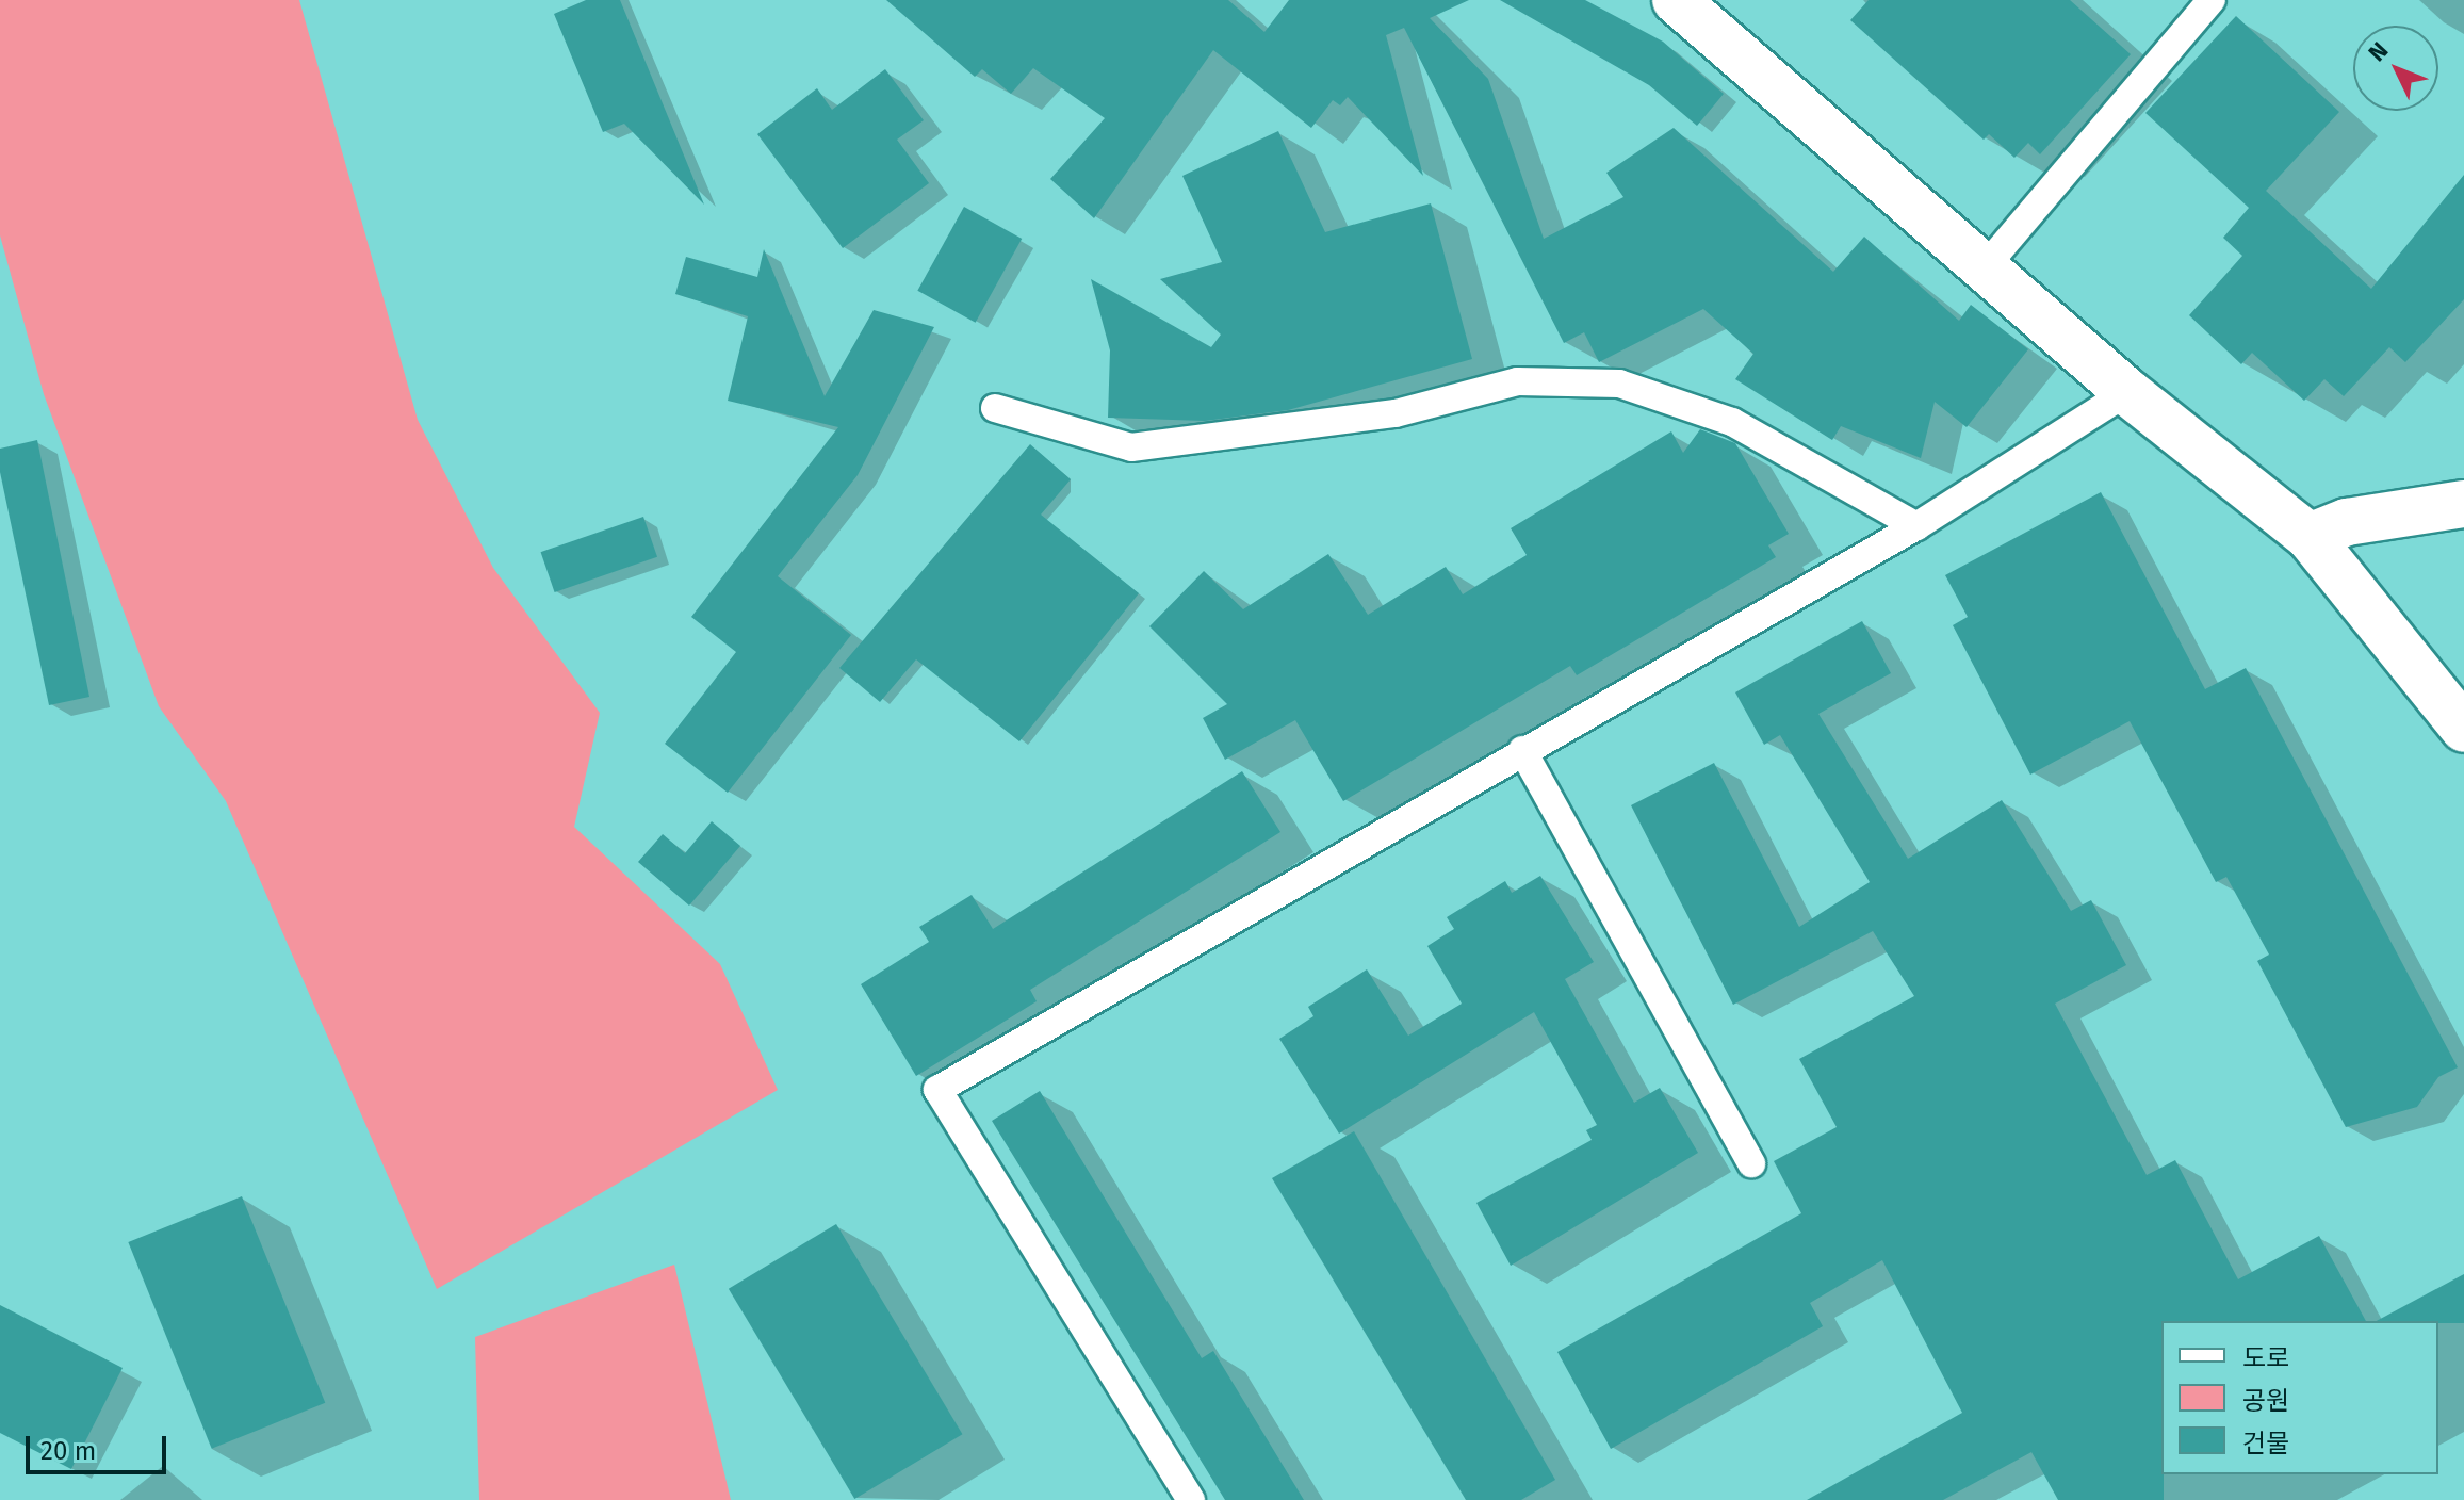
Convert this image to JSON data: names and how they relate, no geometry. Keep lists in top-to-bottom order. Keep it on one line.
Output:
{"legend":["도로","공원","건물"],"scale_bar":"20 m","north":"top left"}
